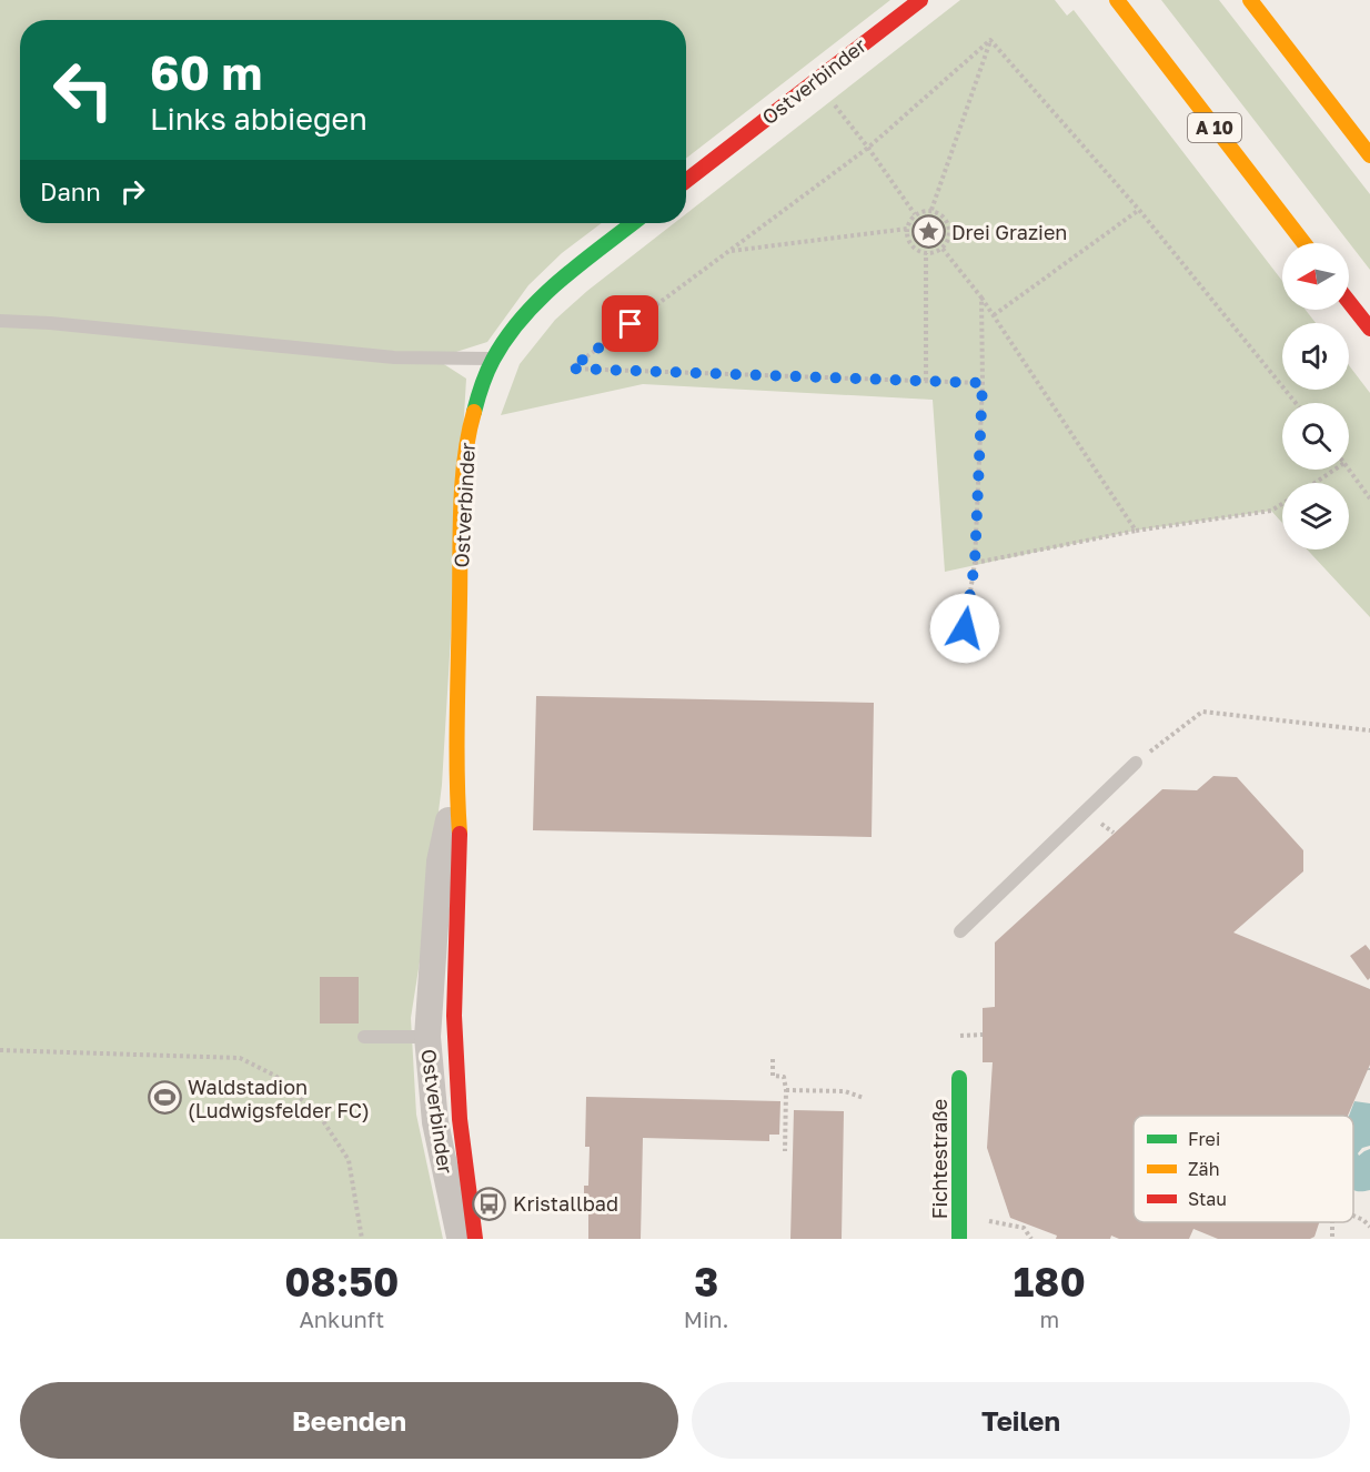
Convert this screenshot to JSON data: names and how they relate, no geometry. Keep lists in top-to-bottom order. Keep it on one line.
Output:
{"streets":{"main road":["Ostverbinder","A 10","Fichtestraße"]},"places":{"place":["Drei Grazien"],"sports":["Waldstadion (Ludwigsfelder FC)"],"bus stop":["Kristallbad"]},"legend":["Frei","Zäh","Stau"],"north":"left","page":{"turn":["60 m","Links abbiegen"],"then":"Dann","eta":["08:50","Ankunft","3","Min.","180","m"],"buttons":["Beenden","Teilen"]}}
